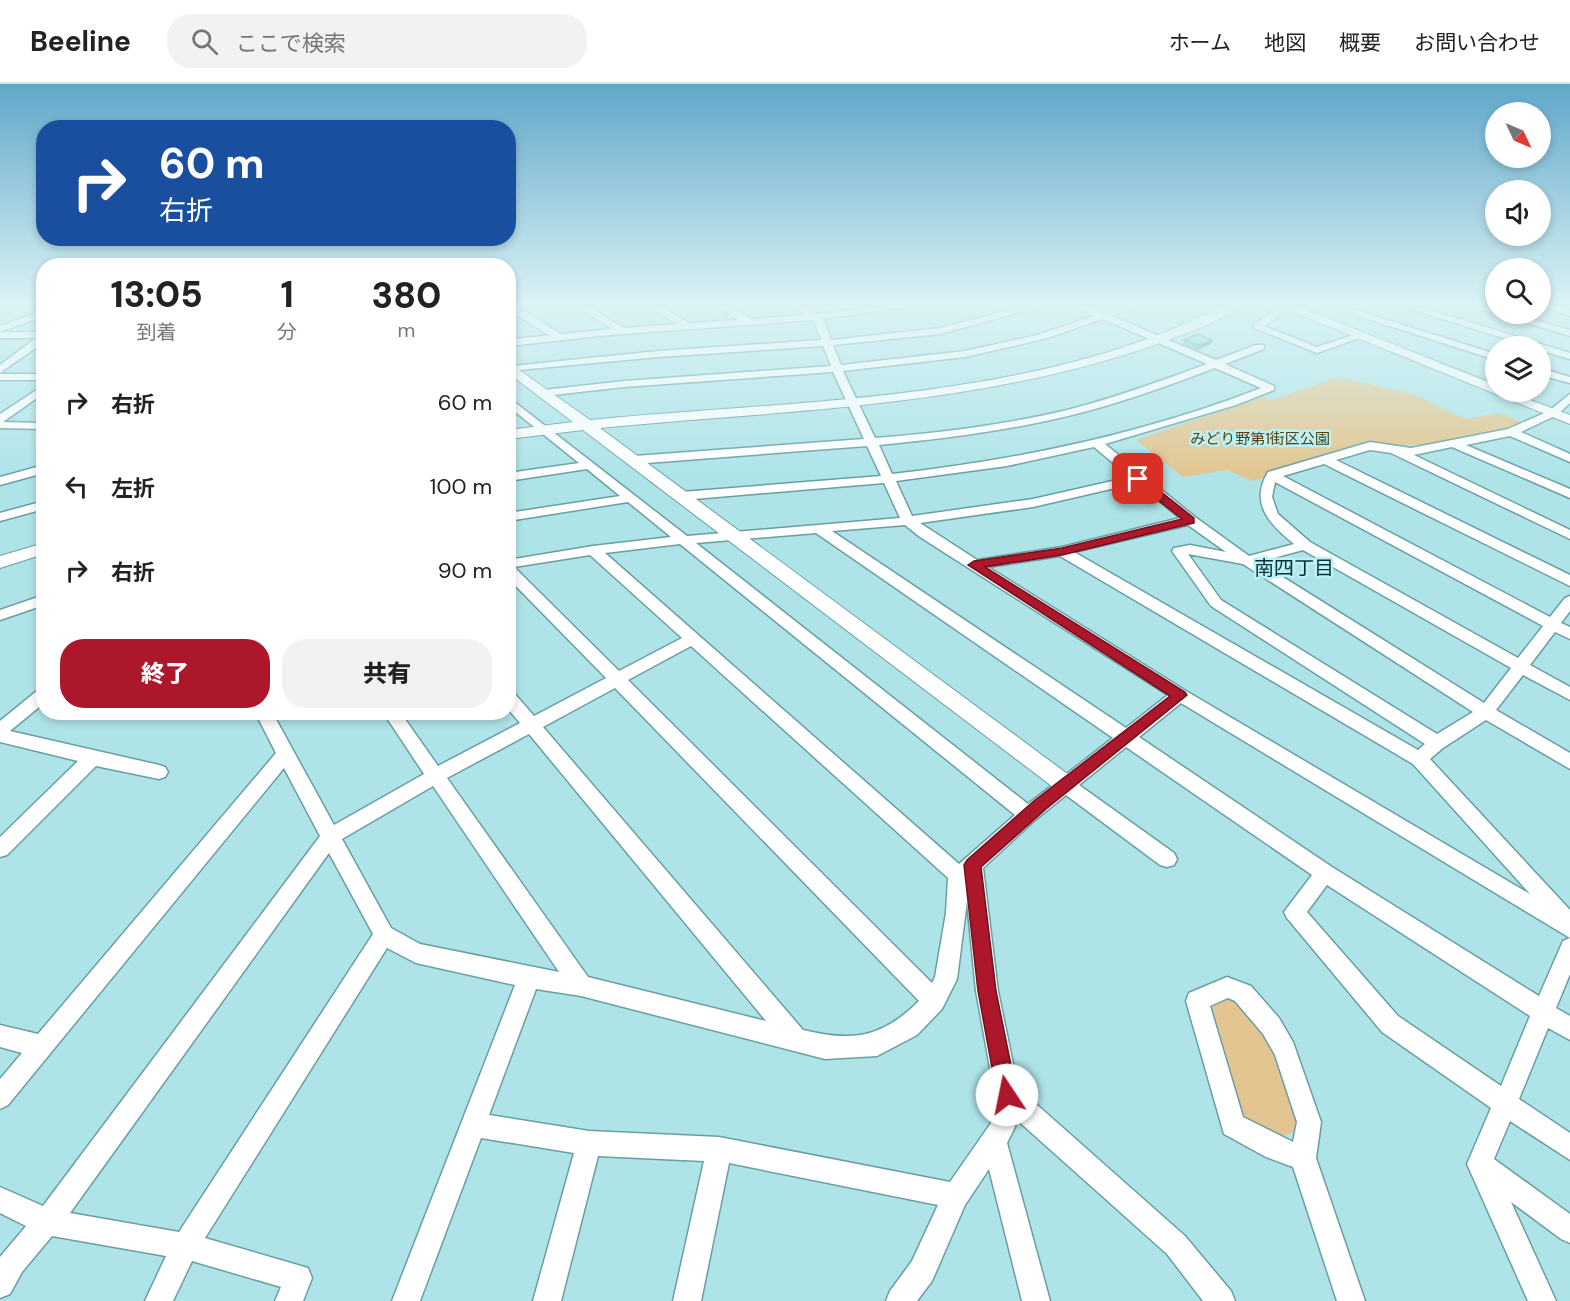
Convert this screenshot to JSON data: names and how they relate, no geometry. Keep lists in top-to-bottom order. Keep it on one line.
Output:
{"districts":["南四丁目"],"parks":["みどり野第1街区公園"],"north":"bottom right","page":{"header":"Beeline","search":"ここで検索","nav":["ホーム","地図","概要","お問い合わせ"],"turn":["60 m","右折"],"eta":["13:05","到着","1","分","380","m"],"list":[{"name":"右折","value":"60 m"},{"name":"左折","value":"100 m"},{"name":"右折","value":"90 m"}],"buttons":["終了","共有"]}}
